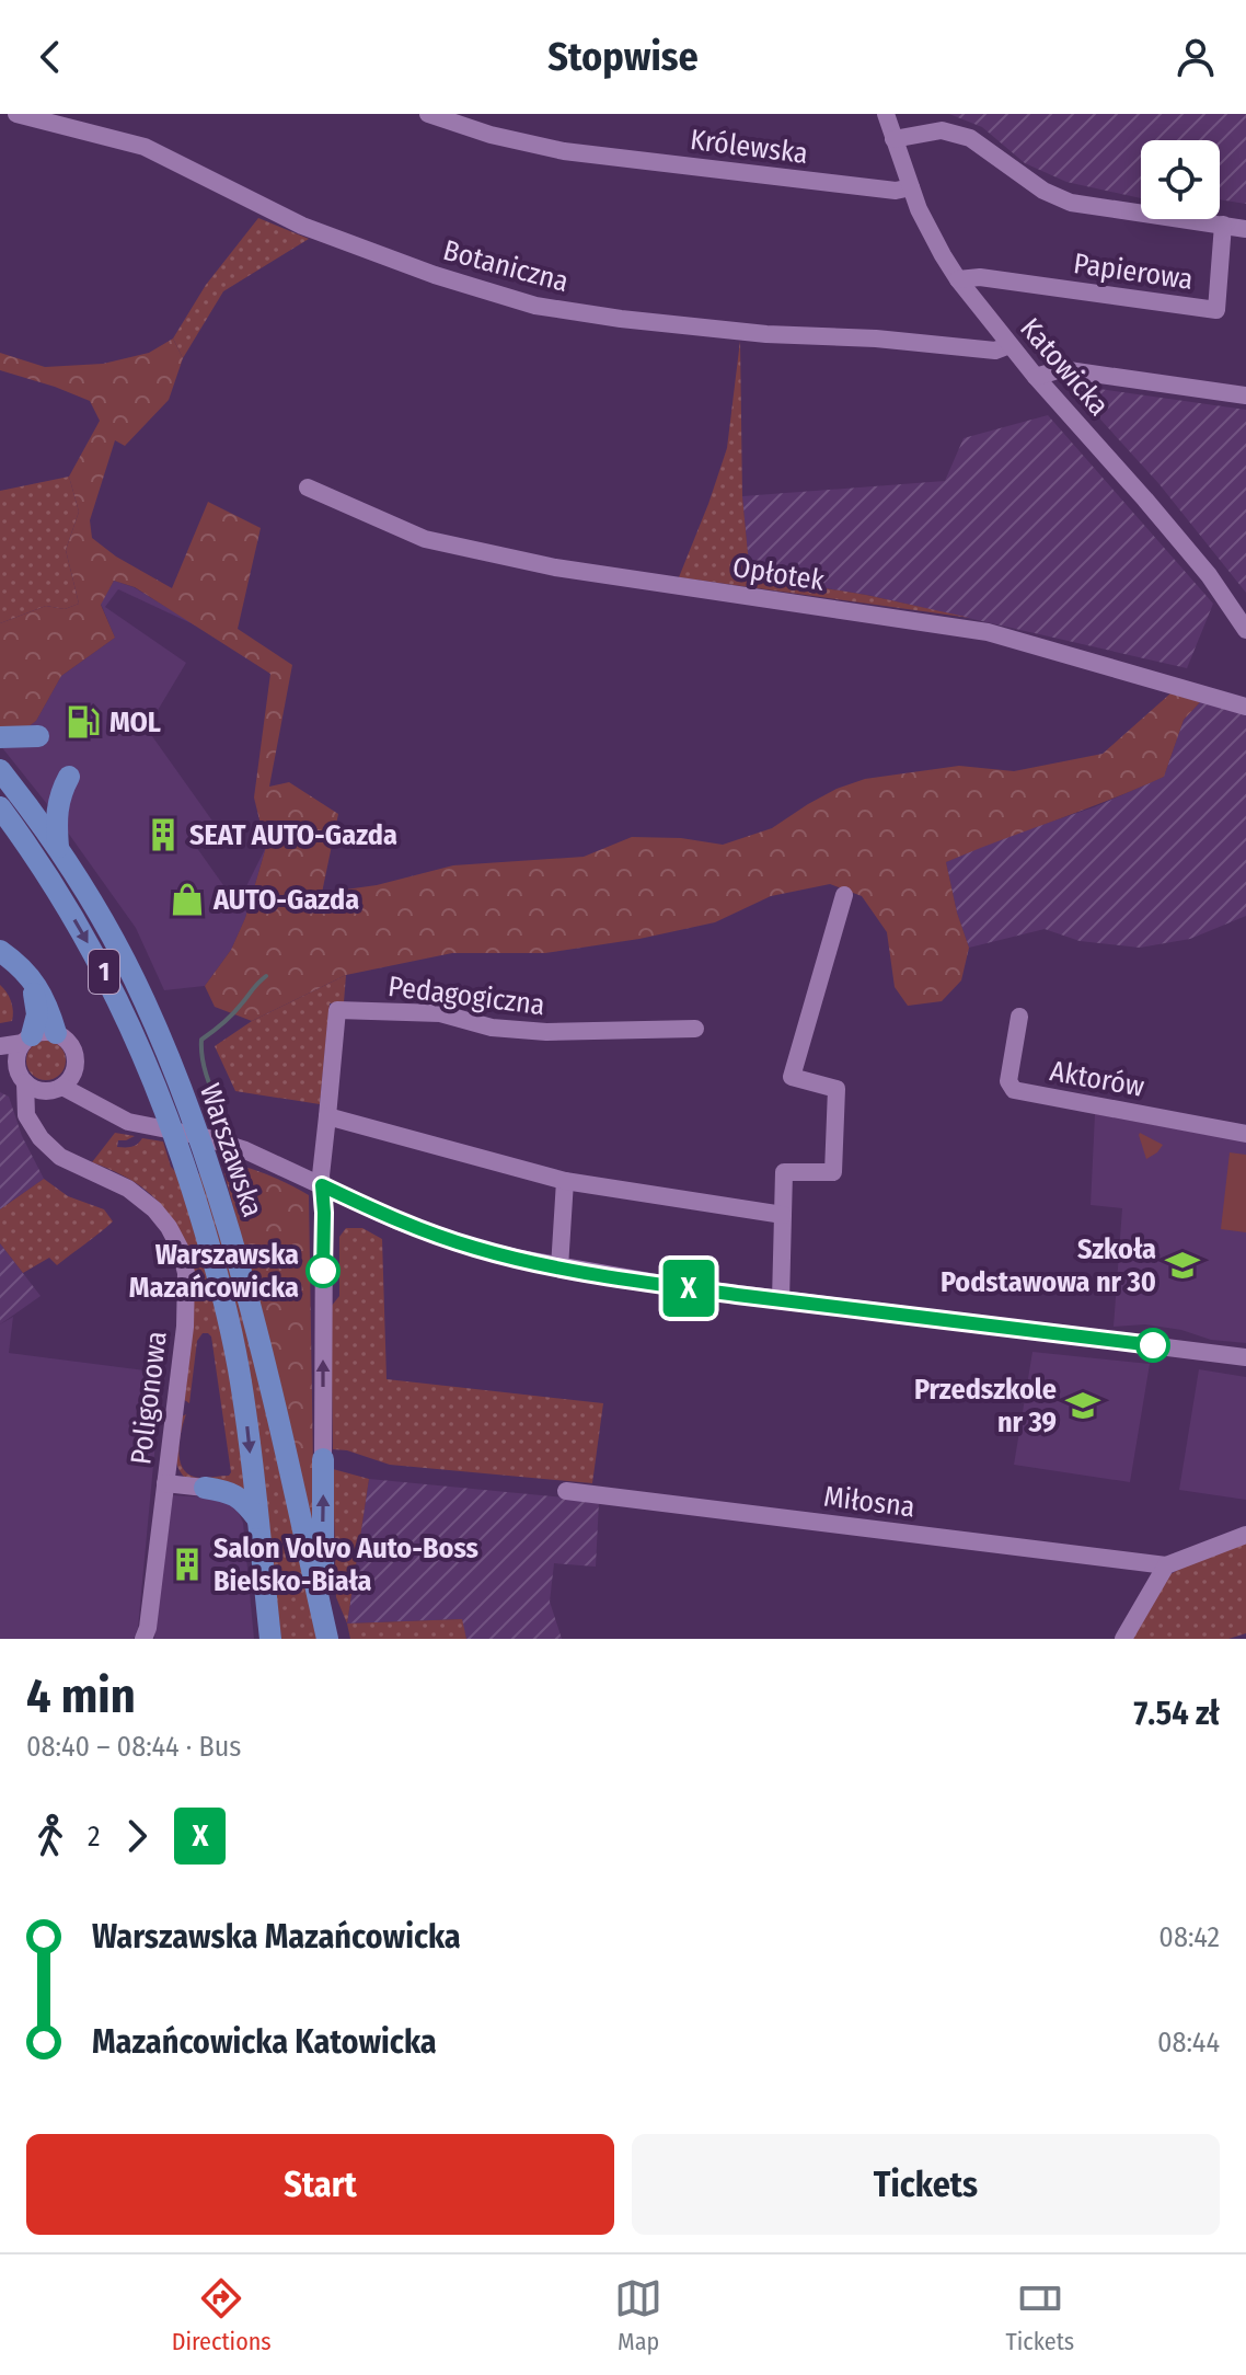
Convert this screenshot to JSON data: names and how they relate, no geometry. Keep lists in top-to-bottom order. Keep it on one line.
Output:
{"streets":{"main road":["1","Warszawska"],"street":["Królewska","Botaniczna","Papierowa","Katowicka","Opłotek","Pedagogiczna","Aktorów","Poligonowa","Miłosna"]},"crossings":[["Królewska","Katowicka"],["Botaniczna","Katowicka"],["Papierowa","Katowicka"]],"places":{"fuel station":["MOL"],"building":["SEAT AUTO-Gazda","Salon Volvo Auto-Boss Bielsko-Biała"],"shop":["AUTO-Gazda"],"school or university":["Szkoła Podstawowa nr 30","Przedszkole nr 39"],"other":["Warszawska Mazańcowicka"]},"lines":["bus line X"],"page":{"header":"Stopwise","on_map":"X","heading":["4 min","08:40 – 08:44 · Bus","7.54 zł"],"legs":["2","X"],"list":[{"name":"Warszawska Mazańcowicka","value":"08:42"},{"name":"Mazańcowicka Katowicka","value":"08:44"}],"buttons":["Start","Tickets"],"tabs":["Directions","Map","Tickets"]}}
